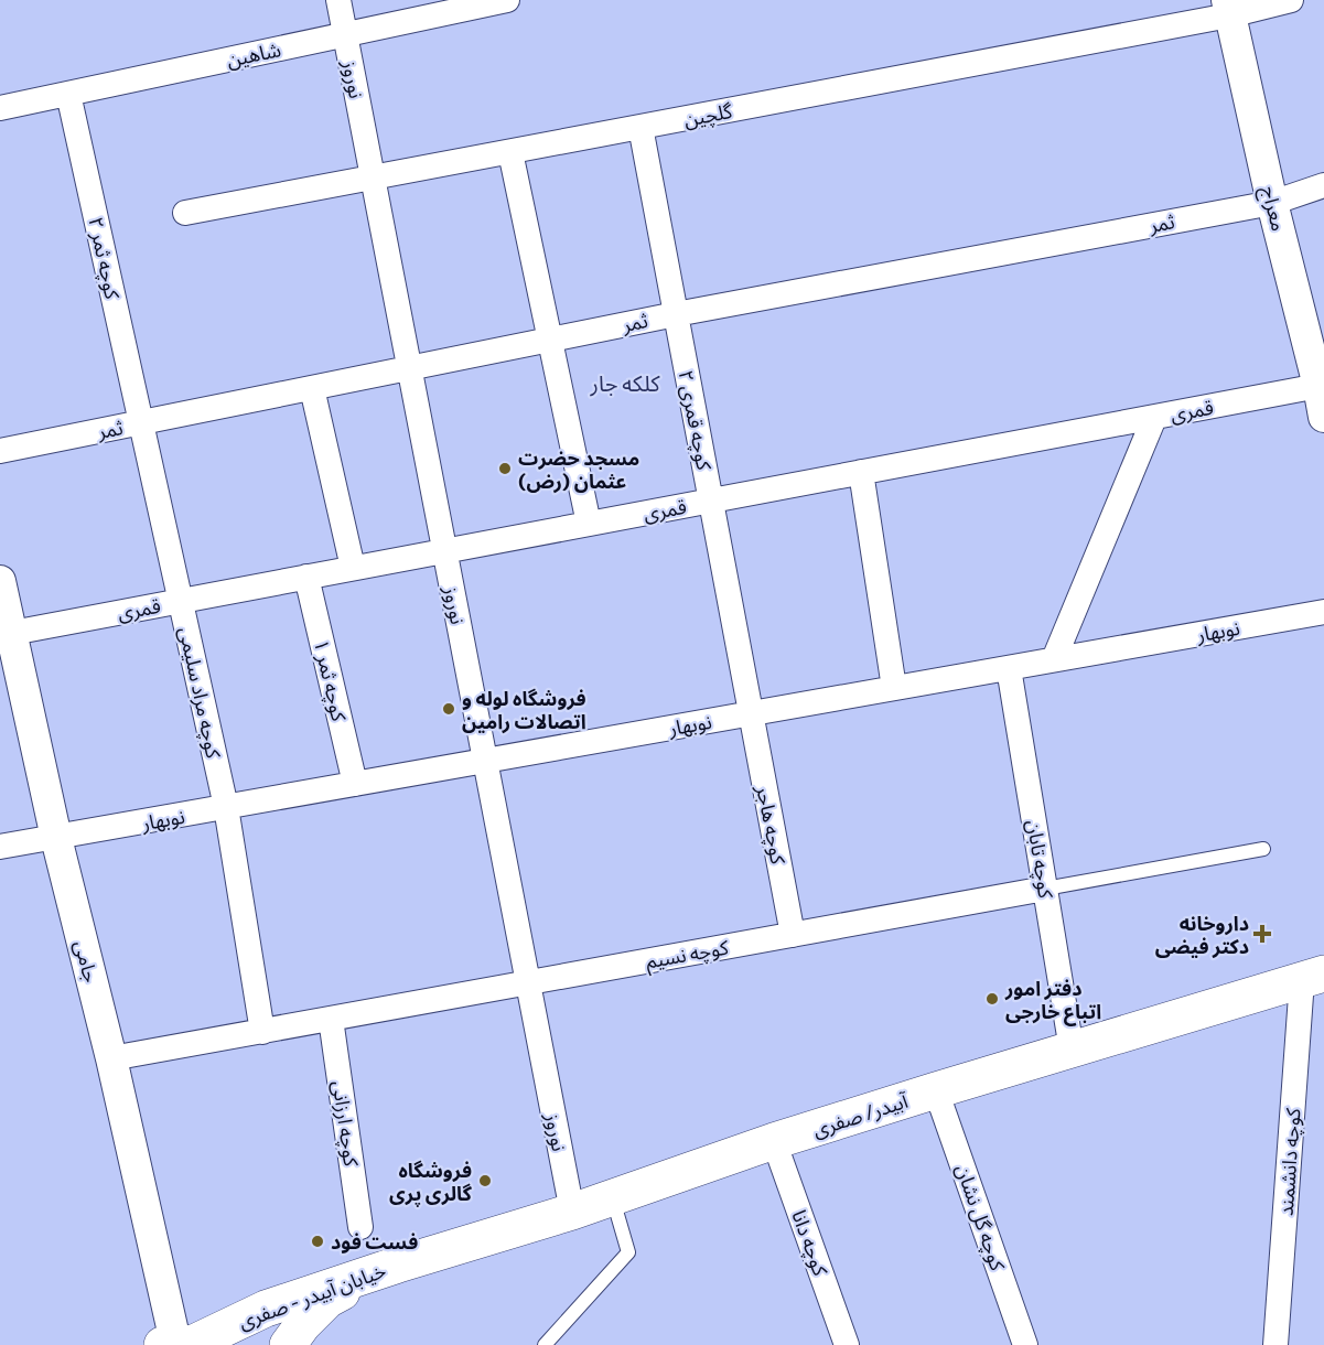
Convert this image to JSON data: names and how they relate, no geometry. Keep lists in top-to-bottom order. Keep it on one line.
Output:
{"streets":{"main road":["آبیدر/ صفری","خیابان آبیدر - صفری"],"street":["شاهین","نوروز","گلچین","معراج","ثمر","کوچه ثمر ۲","قمری","کوچه قمری ۲","نوبهار","کوچه ثمر ۱","کوچه مراد سلیمی","کوچه هاجر","کوچه تابان","کوچه نسیم","جامی","کوچه ارزانی","کوچه دانشمند","کوچه گل نشان","کوچه دانا"]},"crossings":[["شاهین","نوروز"],["شاهین","کوچه ثمر ۲"],["نوروز","گلچین"],["نوروز","ثمر"],["نوروز","قمری"],["نوروز","نوبهار"],["نوروز","کوچه نسیم"],["نوروز","آبیدر/ صفری"],["گلچین","معراج"],["گلچین","کوچه قمری ۲"],["معراج","ثمر"],["معراج","قمری"],["ثمر","کوچه ثمر ۲"],["ثمر","کوچه قمری ۲"],["ثمر","کوچه مراد سلیمی"],["کوچه ثمر ۲","کوچه مراد سلیمی"],["قمری","کوچه قمری ۲"],["قمری","کوچه ثمر ۱"],["قمری","کوچه مراد سلیمی"],["قمری","جامی"],["کوچه قمری ۲","نوبهار"],["کوچه قمری ۲","کوچه هاجر"],["نوبهار","کوچه ثمر ۱"],["نوبهار","کوچه مراد سلیمی"],["نوبهار","کوچه هاجر"],["نوبهار","کوچه تابان"],["نوبهار","جامی"],["کوچه مراد سلیمی","کوچه نسیم"],["کوچه هاجر","کوچه نسیم"],["کوچه تابان","کوچه نسیم"],["کوچه تابان","آبیدر/ صفری"],["کوچه نسیم","جامی"],["کوچه نسیم","کوچه ارزانی"],["جامی","خیابان آبیدر - صفری"],["آبیدر/ صفری","کوچه دانشمند"],["آبیدر/ صفری","کوچه گل نشان"],["آبیدر/ صفری","کوچه دانا"],["آبیدر/ صفری","خیابان آبیدر - صفری"]],"districts":["کلکه جار"],"places":{"other":["مسجد حضرت عثمان (رض)","فروشگاه لوله و اتصالات رامین","دفتر امور اتباع خارجی","فروشگاه گالری پری","فست فود"],"health":["داروخانه دکتر فیضی"]}}
